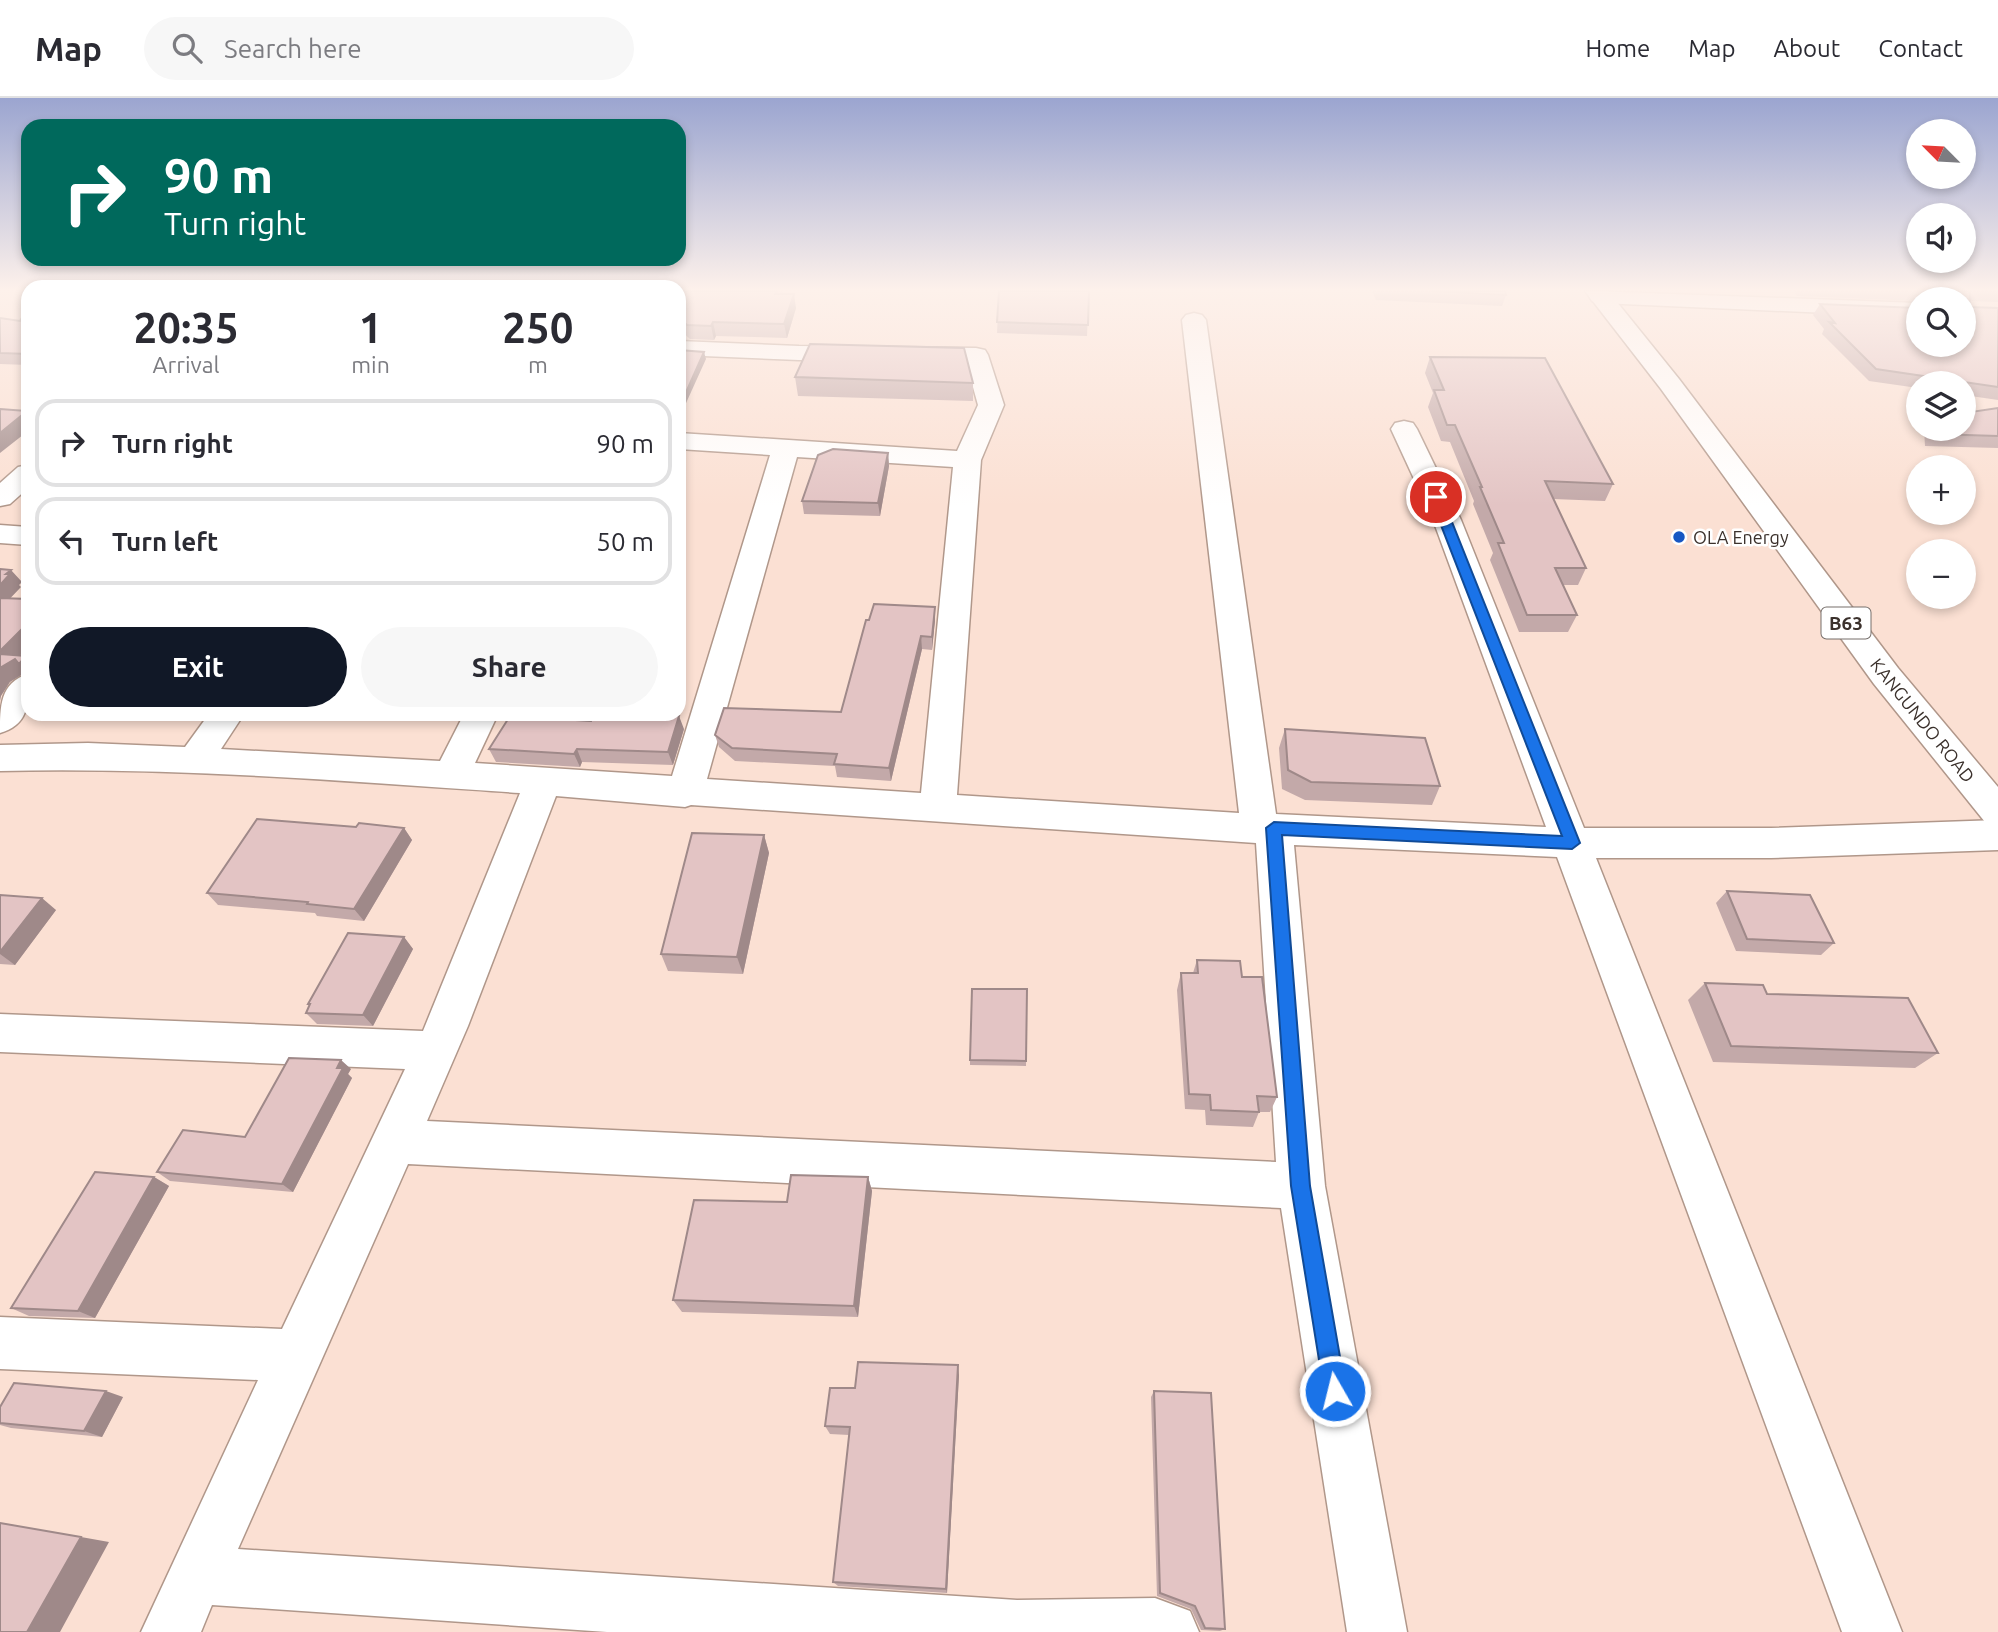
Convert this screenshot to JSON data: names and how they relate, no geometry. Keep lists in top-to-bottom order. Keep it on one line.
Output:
{"streets":{"main road":["B63","KANGUNDO ROAD"]},"places":["OLA Energy"],"north":"top left","page":{"header":"Map","search":"Search here","nav":["Home","Map","About","Contact"],"map_buttons":["+","−"],"turn":["90 m","Turn right"],"eta":["20:35","Arrival","1","min","250","m"],"list":[{"name":"Turn right","value":"90 m"},{"name":"Turn left","value":"50 m"}],"buttons":["Exit","Share"]}}
